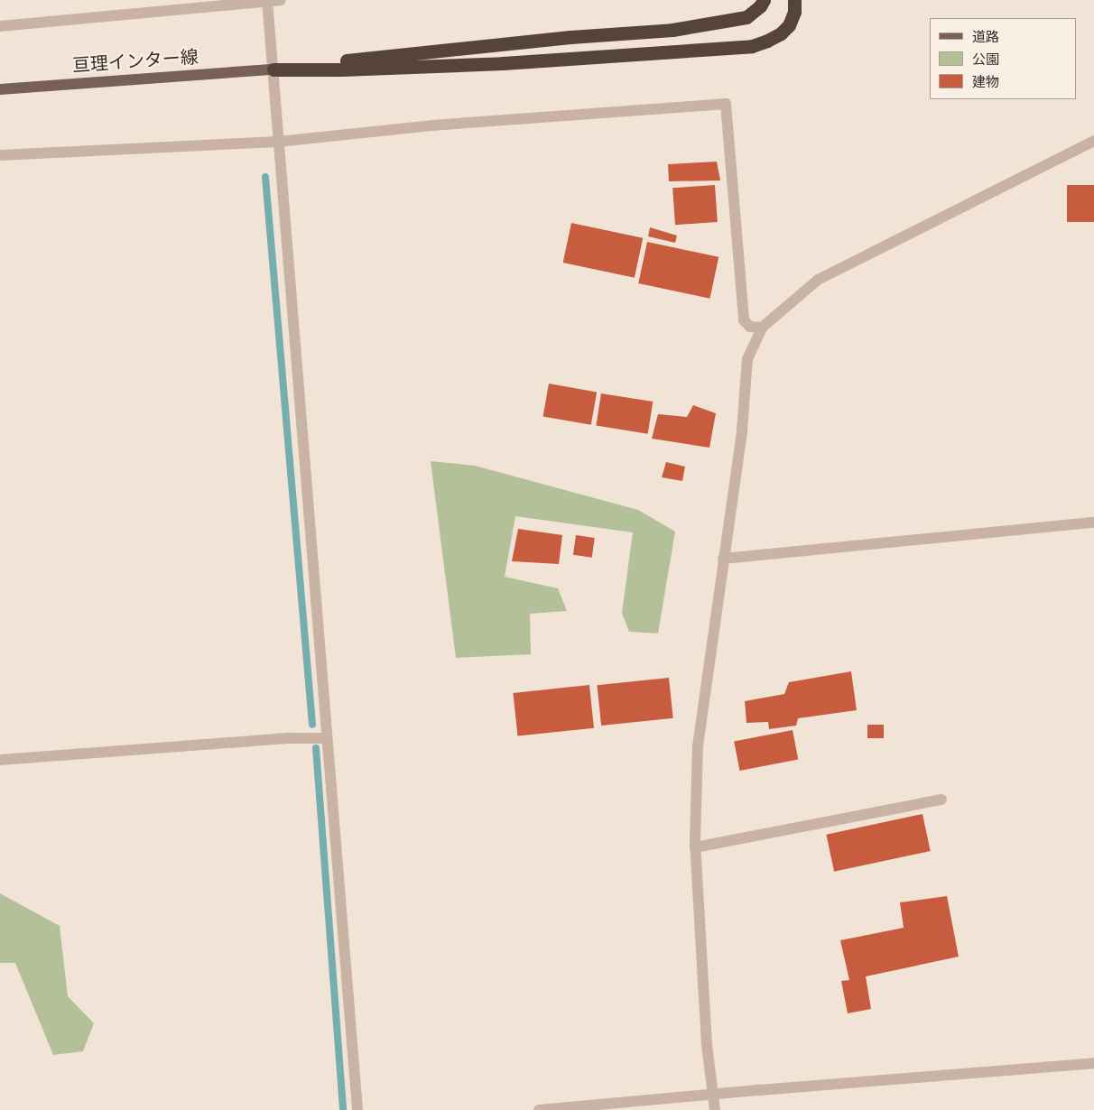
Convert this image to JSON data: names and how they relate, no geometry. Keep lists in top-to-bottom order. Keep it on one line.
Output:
{"streets":{"main road":["亘理インター線"]},"legend":["道路","公園","建物"]}
